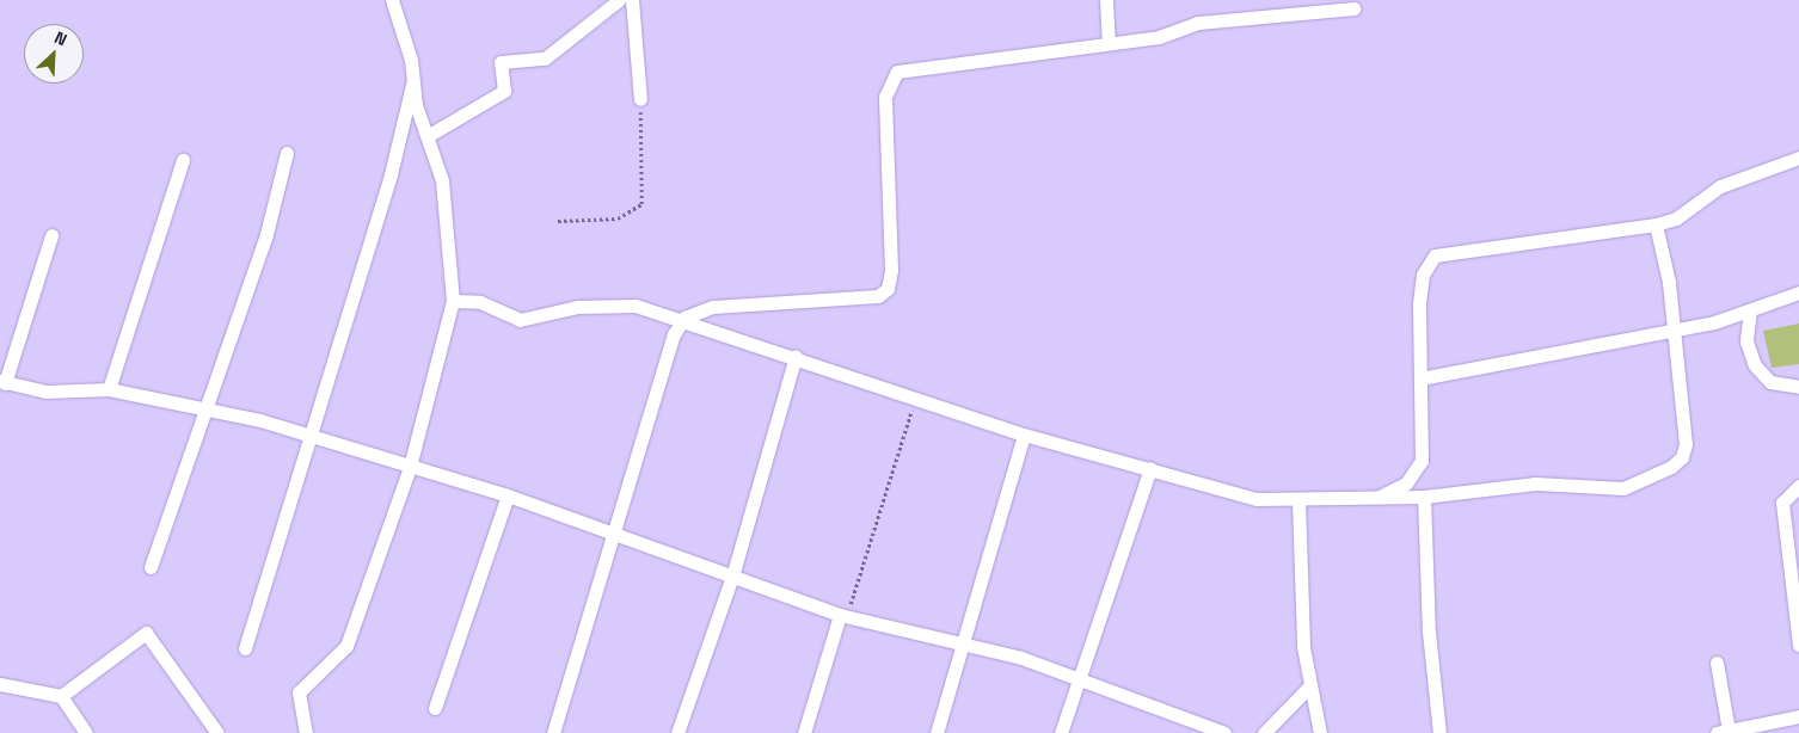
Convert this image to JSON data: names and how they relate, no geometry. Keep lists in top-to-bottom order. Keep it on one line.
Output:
{"north":"top right"}
